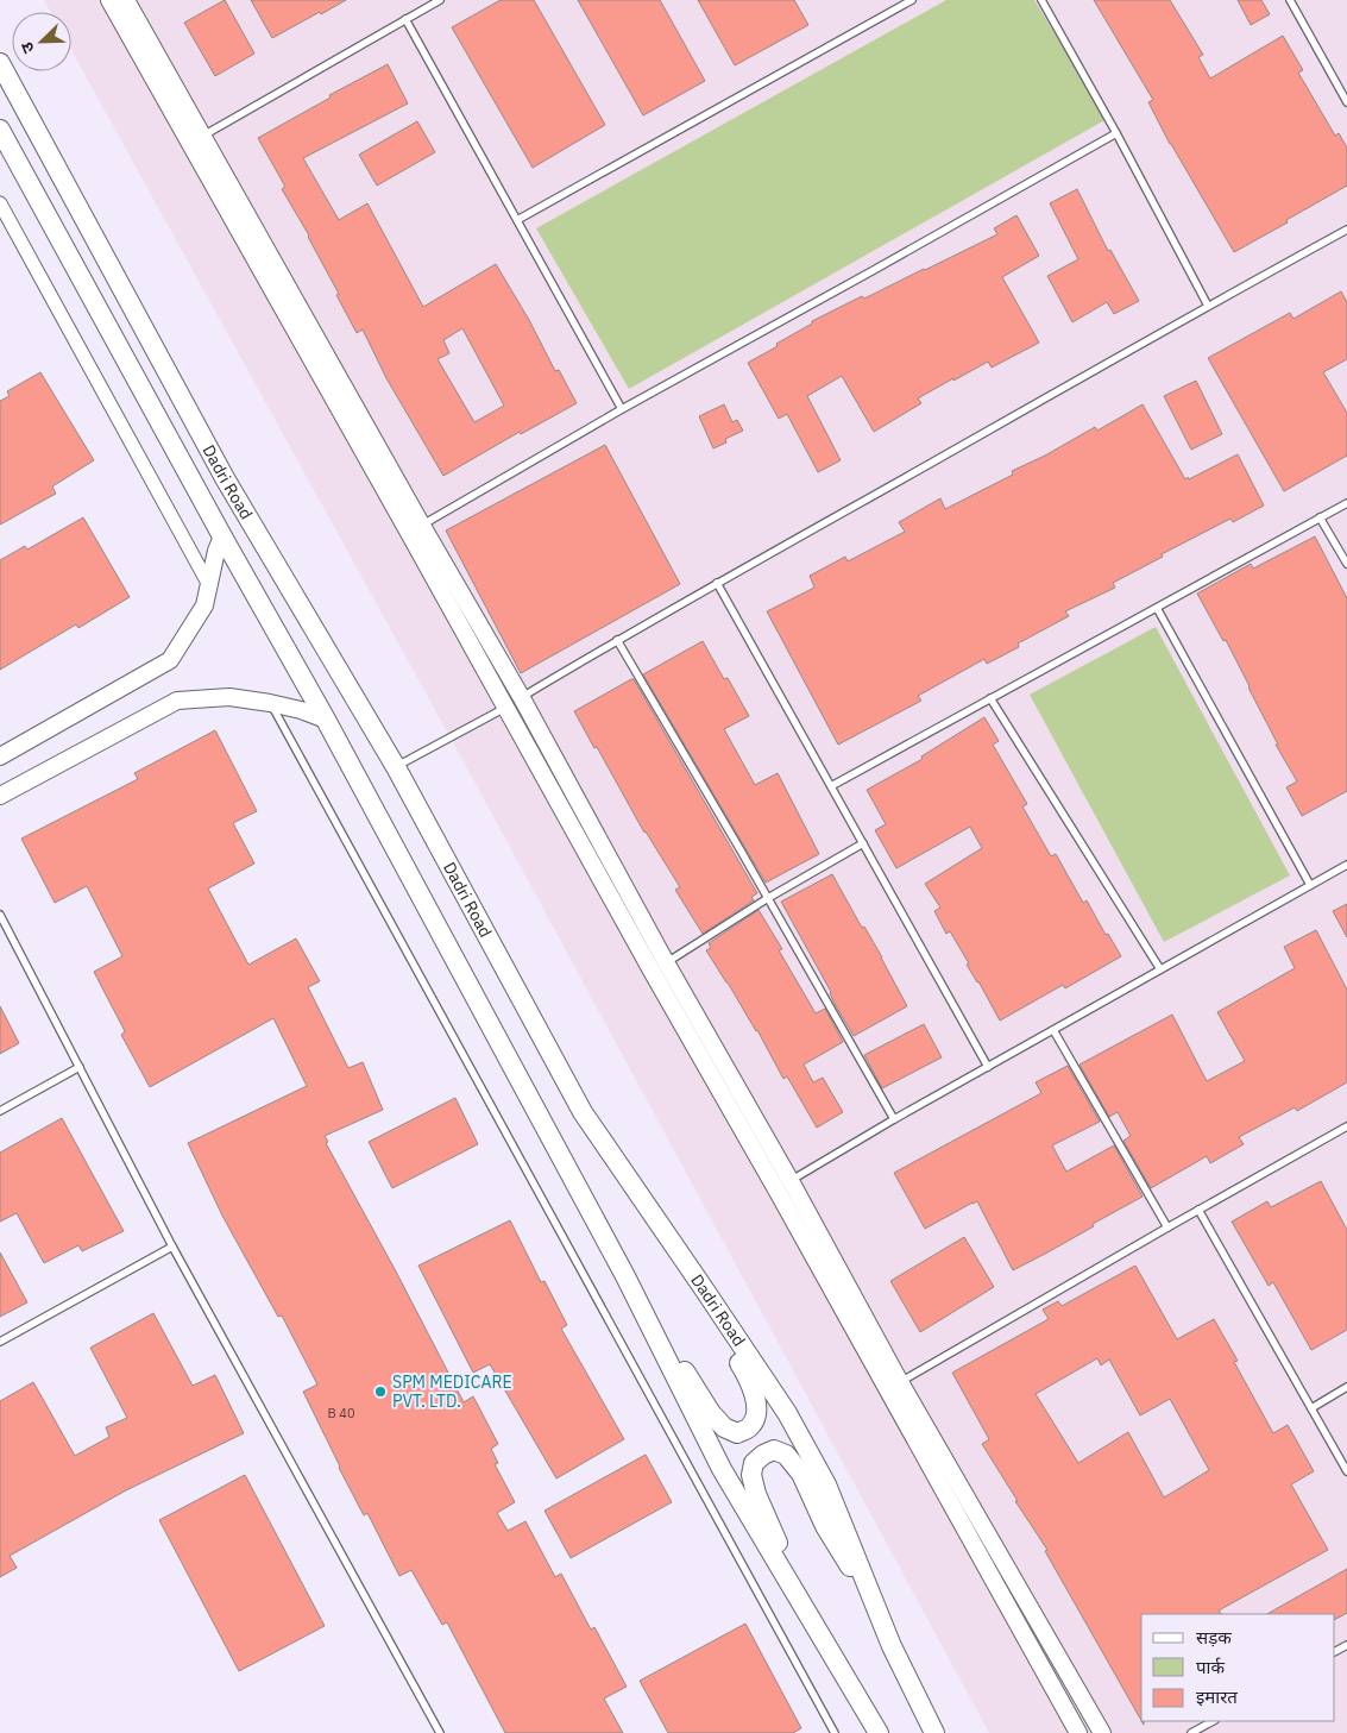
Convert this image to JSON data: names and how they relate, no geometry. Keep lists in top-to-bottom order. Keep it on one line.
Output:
{"streets":{"main road":["Dadri Road"]},"places":["SPM MEDICARE PVT. LTD."],"house_numbers":["B 40"],"legend":["सड़क","पार्क","इमारत"],"north":"bottom left"}
